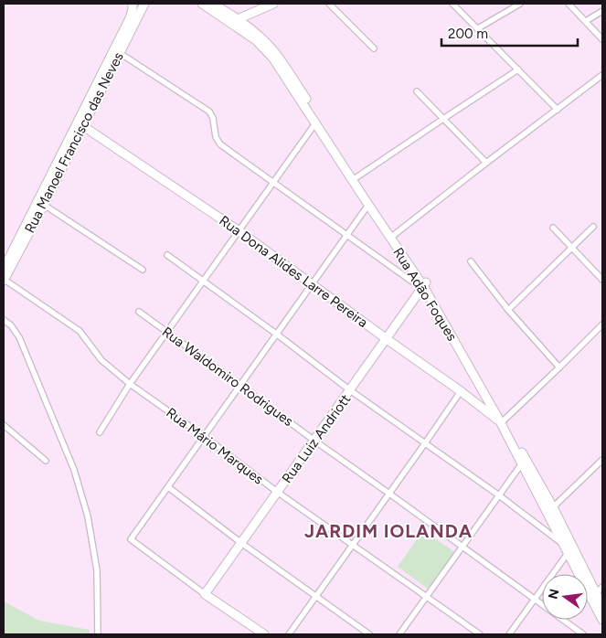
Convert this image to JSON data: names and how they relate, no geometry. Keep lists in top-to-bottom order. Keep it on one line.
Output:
{"streets":{"main road":["Rua Manoel Francisco das Neves","Rua Dona Alides Larre Pereira","Rua Adão Foques","Rua Luiz Andriott"],"street":["Rua Waldomiro Rodrigues","Rua Mário Marques"]},"crossings":[["Rua Manoel Francisco das Neves","Rua Dona Alides Larre Pereira"],["Rua Manoel Francisco das Neves","Rua Mário Marques"],["Rua Dona Alides Larre Pereira","Rua Adão Foques"],["Rua Dona Alides Larre Pereira","Rua Luiz Andriott"],["Rua Adão Foques","Rua Luiz Andriott"],["Rua Waldomiro Rodrigues","Rua Luiz Andriott"],["Rua Luiz Andriott","Rua Mário Marques"]],"districts":["JARDIM IOLANDA"],"scale_bar":"200 m","north":"left"}
